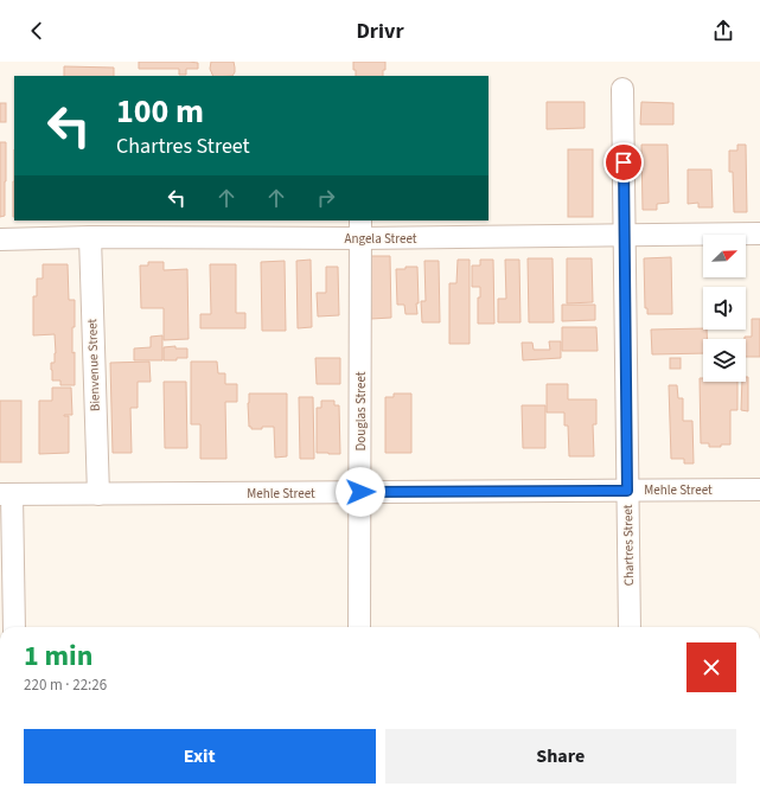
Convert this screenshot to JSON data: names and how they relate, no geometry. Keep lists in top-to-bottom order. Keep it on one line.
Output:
{"streets":{"street":["Angela Street","Bienvenue Street","Douglas Street","Mehle Street","Chartres Street"]},"crossings":[["Angela Street","Bienvenue Street"],["Angela Street","Douglas Street"],["Angela Street","Chartres Street"],["Bienvenue Street","Mehle Street"],["Douglas Street","Mehle Street"],["Mehle Street","Chartres Street"]],"north":"top right","page":{"header":"Drivr","turn":["100 m","Chartres Street"],"heading":["1 min","220 m · 22:26"],"buttons":["Exit","Share"]}}
